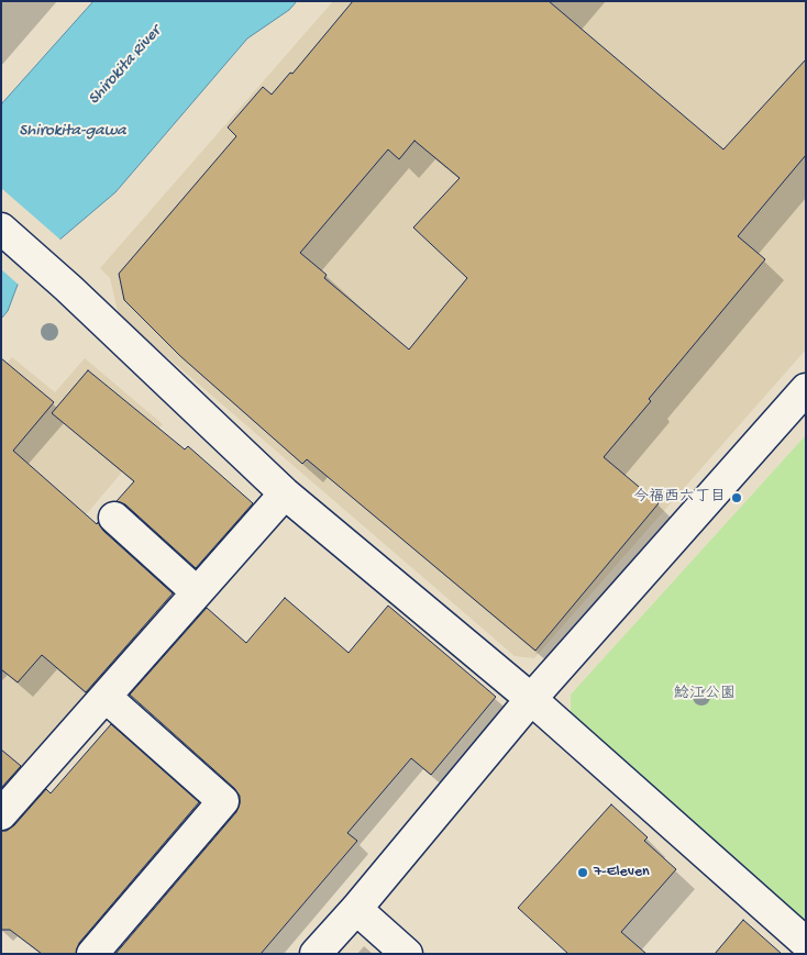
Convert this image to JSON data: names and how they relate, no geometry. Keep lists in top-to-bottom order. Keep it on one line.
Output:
{"water":["Shirokita River","Shirokita-gawa"],"parks":["鯰江公園"],"places":["今福西六丁目","7-Eleven"]}
